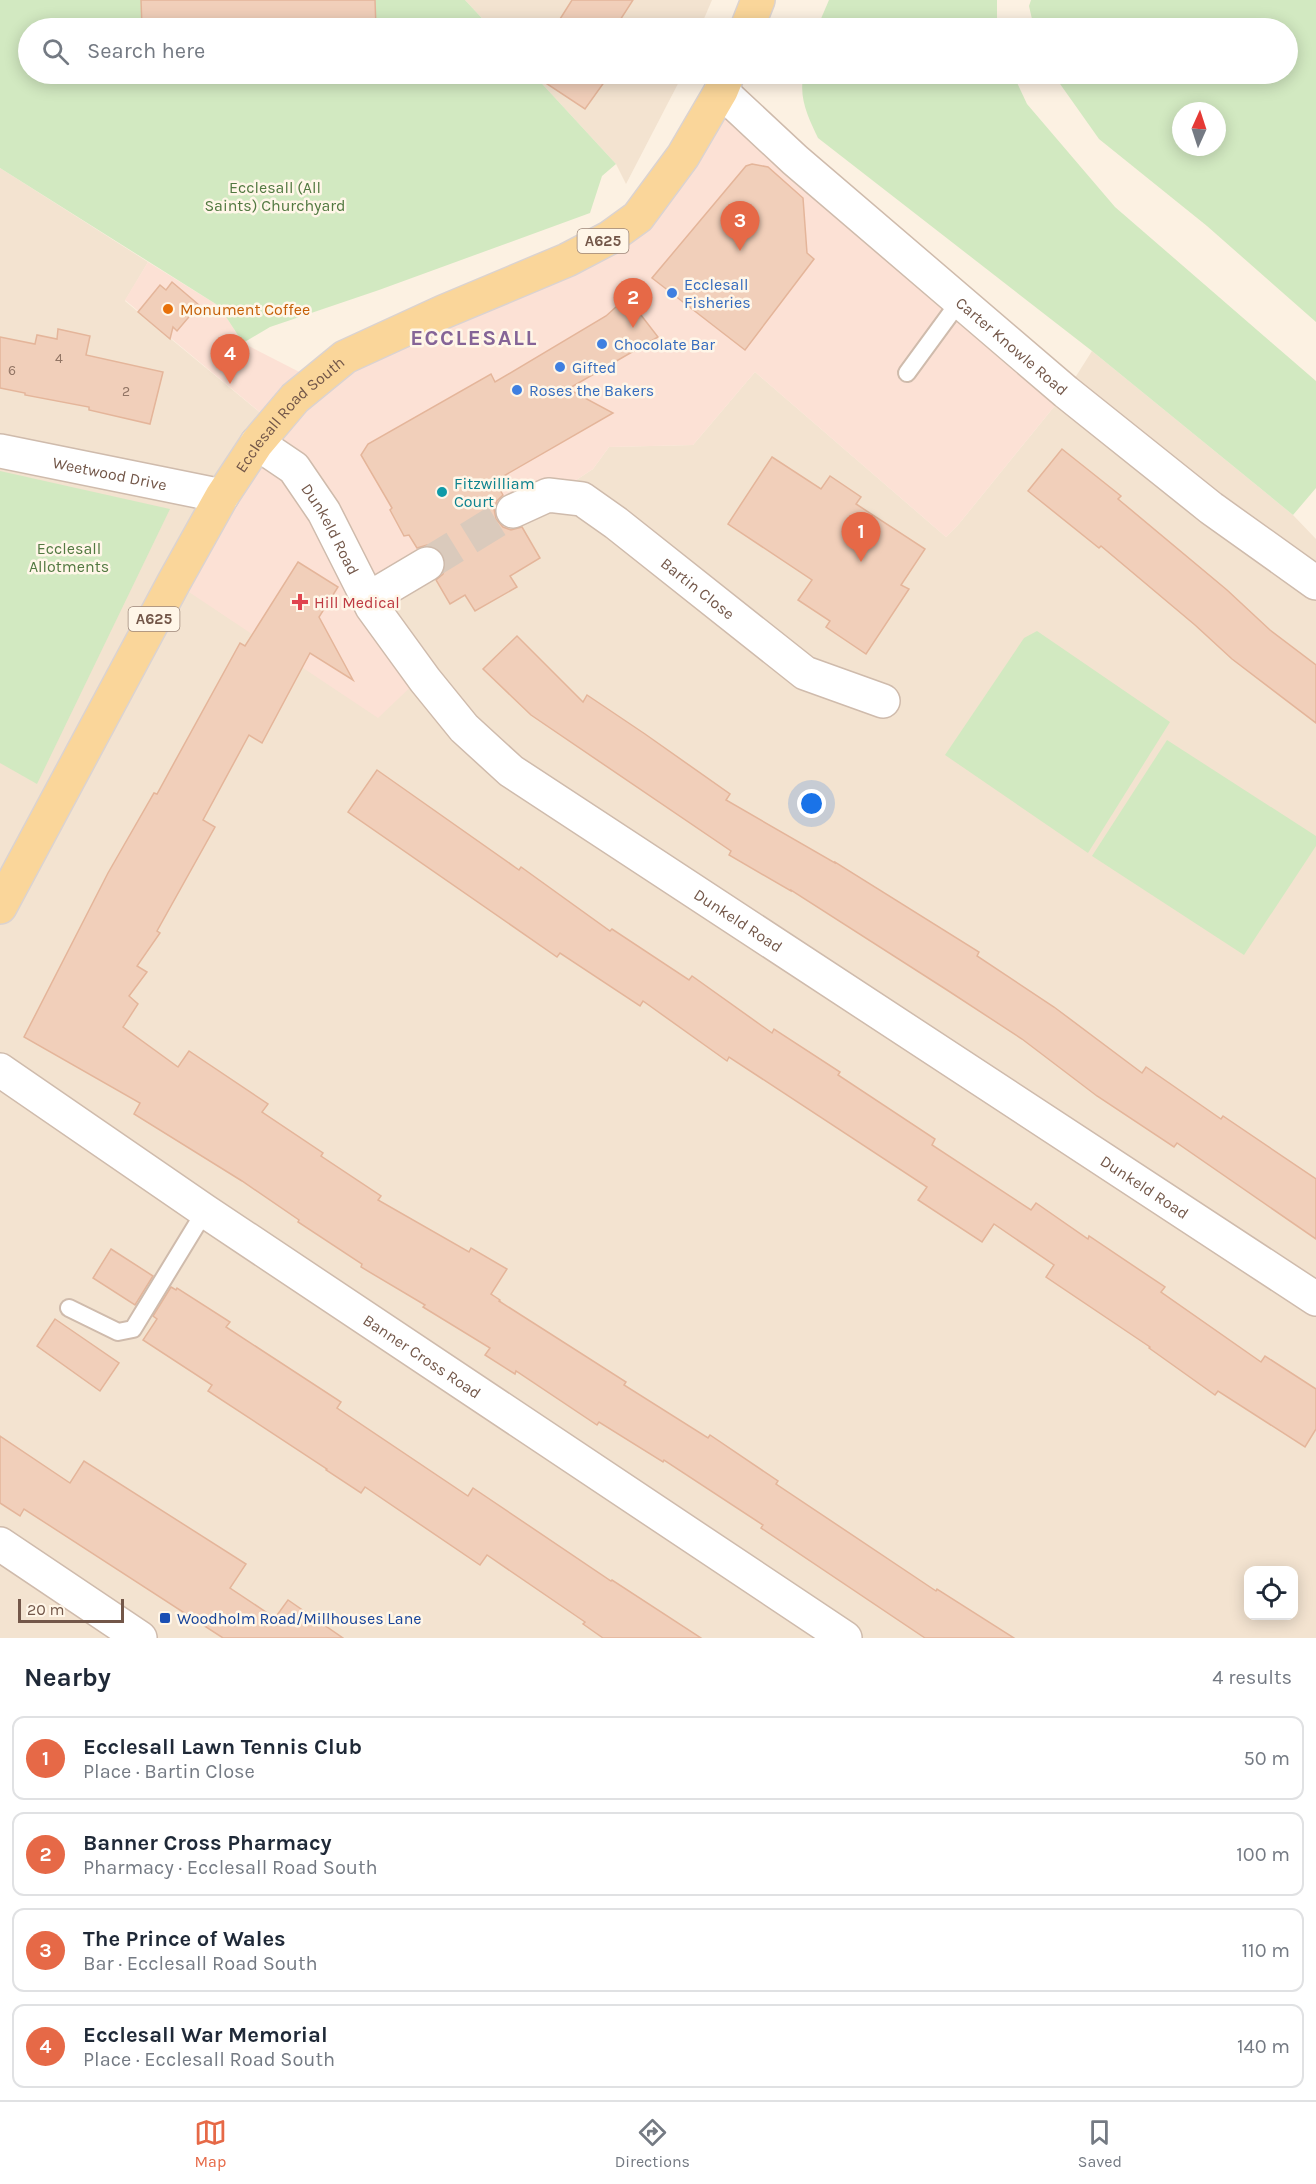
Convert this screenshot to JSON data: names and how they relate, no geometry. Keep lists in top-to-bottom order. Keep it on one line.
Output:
{"streets":{"main road":["A625","Ecclesall Road South"],"street":["Carter Knowle Road","Weetwood Drive","Dunkeld Road","Bartin Close","Banner Cross Road"]},"crossings":[["Ecclesall Road South","Weetwood Drive"],["Ecclesall Road South","Dunkeld Road"]],"districts":["ECCLESALL"],"parks":["Ecclesall (All Saints) Churchyard","Ecclesall Allotments"],"places":{"other":["Ecclesall Fisheries","Monument Coffee","Chocolate Bar","Gifted","Roses the Bakers","Fitzwilliam Court"],"health":["Hill Medical"],"transit":["Woodholm Road/Millhouses Lane"]},"house_numbers":["4","6","2"],"scale_bar":"20 m","north":"top","page":{"search":"Search here","pins":["3","2","4","1"],"scale":"20 m","heading":["Nearby","4 results"],"list":[{"mark":"1","name":"Ecclesall Lawn Tennis Club","note":"Place · Bartin Close","value":"50 m"},{"mark":"2","name":"Banner Cross Pharmacy","note":"Pharmacy · Ecclesall Road South","value":"100 m"},{"mark":"3","name":"The Prince of Wales","note":"Bar · Ecclesall Road South","value":"110 m"},{"mark":"4","name":"Ecclesall War Memorial","note":"Place · Ecclesall Road South","value":"140 m"}],"nav":["Map","Directions","Saved"]}}
